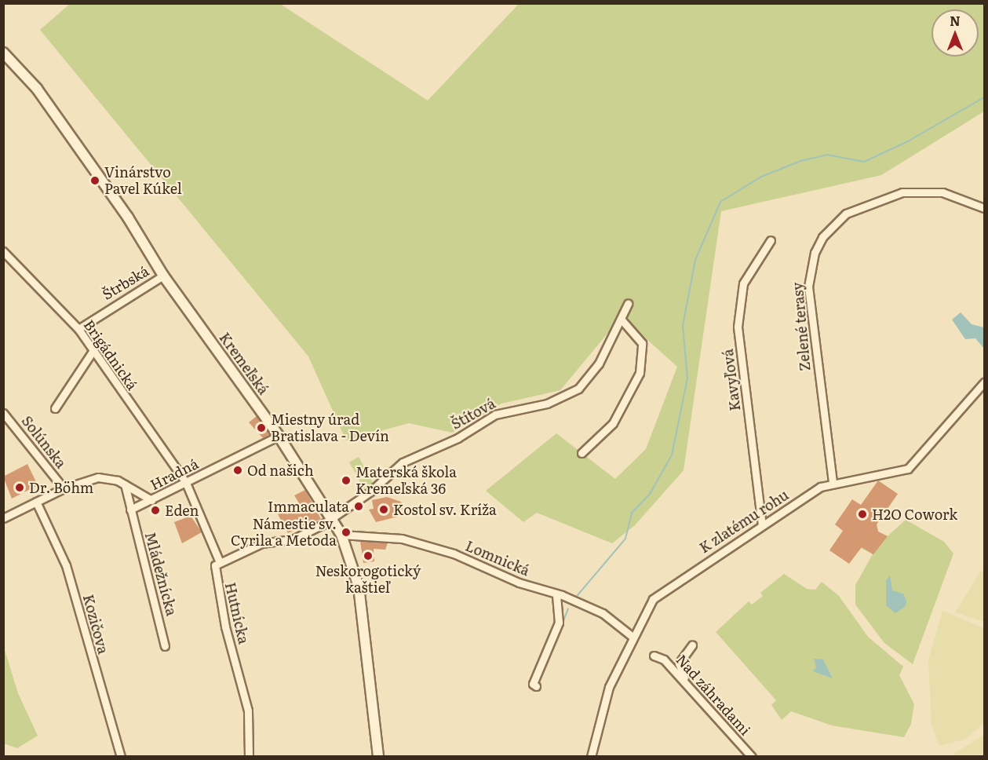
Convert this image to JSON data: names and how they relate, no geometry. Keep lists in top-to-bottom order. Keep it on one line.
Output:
{"streets":{"street":["Štrbská","Zelené terasy","Brigádnická","Kremeľská","Kavyľová","Štítová","Solúnska","Hradná","K zlatému rohu","Lomnická","Mládežnícka","Hutnícka","Kozičova","Nad záhradami"]},"crossings":[["Štrbská","Brigádnická"],["Štrbská","Kremeľská"],["Zelené terasy","K zlatému rohu"],["Brigádnická","Hradná"],["Brigádnická","Hutnícka"],["Kremeľská","Štítová"],["Kremeľská","Hradná"],["Kremeľská","Lomnická"],["Kavyľová","K zlatému rohu"],["Štítová","Hutnícka"],["Solúnska","Hradná"],["Hradná","Mládežnícka"],["Hradná","Hutnícka"],["Hradná","Kozičova"],["K zlatému rohu","Lomnická"]],"places":["Vinárstvo Pavel Kúkel","Miestny úrad Bratislava - Devín","Od našich","Materská škola Kremeľská 36","Dr. Böhm","Immaculata","Kostol sv. Kríža","Eden","H2O Cowork","Námestie sv. Cyrila a Metoda","Neskorogotický kaštieľ"],"north":"top"}
